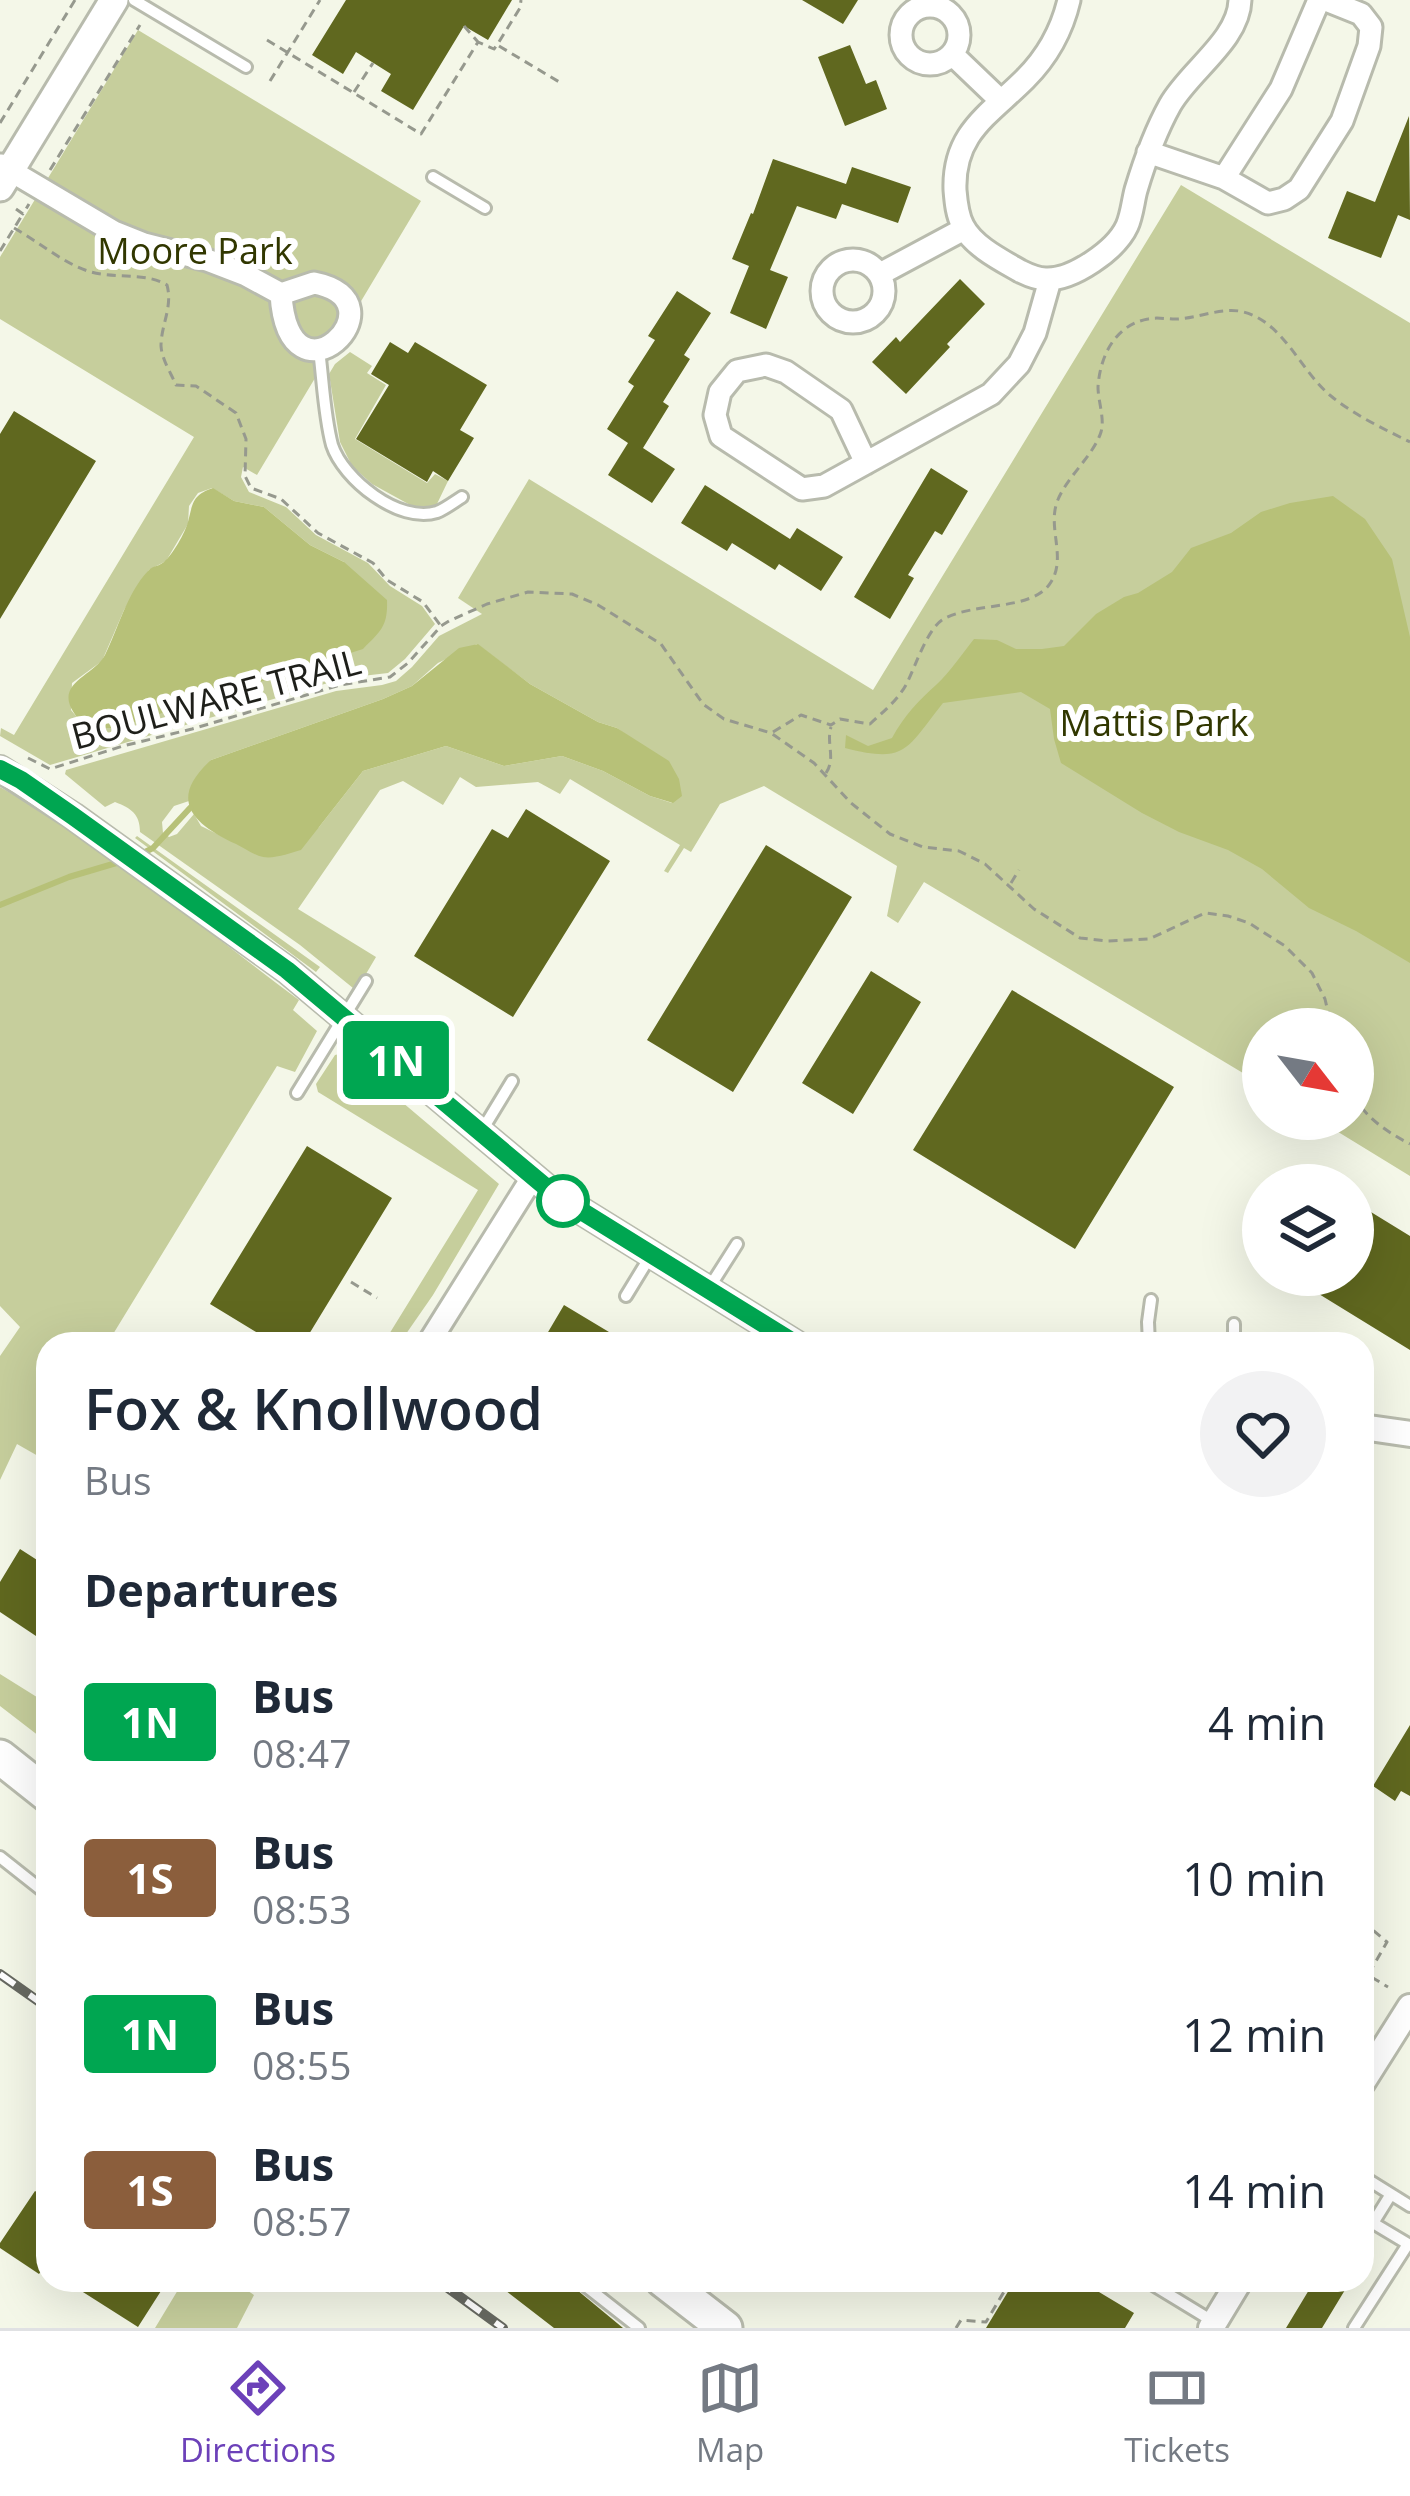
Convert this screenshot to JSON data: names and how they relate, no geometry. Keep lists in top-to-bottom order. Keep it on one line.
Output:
{"streets":{"path":["BOULWARE TRAIL"]},"parks":["Moore Park","Mattis Park"],"lines":["bus line 1N"],"north":"bottom right","page":{"on_map":"1N","heading":[["Fox & Knollwood","Bus"],"Departures"],"list":[{"mark":"1N","name":"Bus","note":"08:47","value":"4 min"},{"mark":"1S","name":"Bus","note":"08:53","value":"10 min"},{"mark":"1N","name":"Bus","note":"08:55","value":"12 min"},{"mark":"1S","name":"Bus","note":"08:57","value":"14 min"}],"tabs":["Directions","Map","Tickets"]}}
